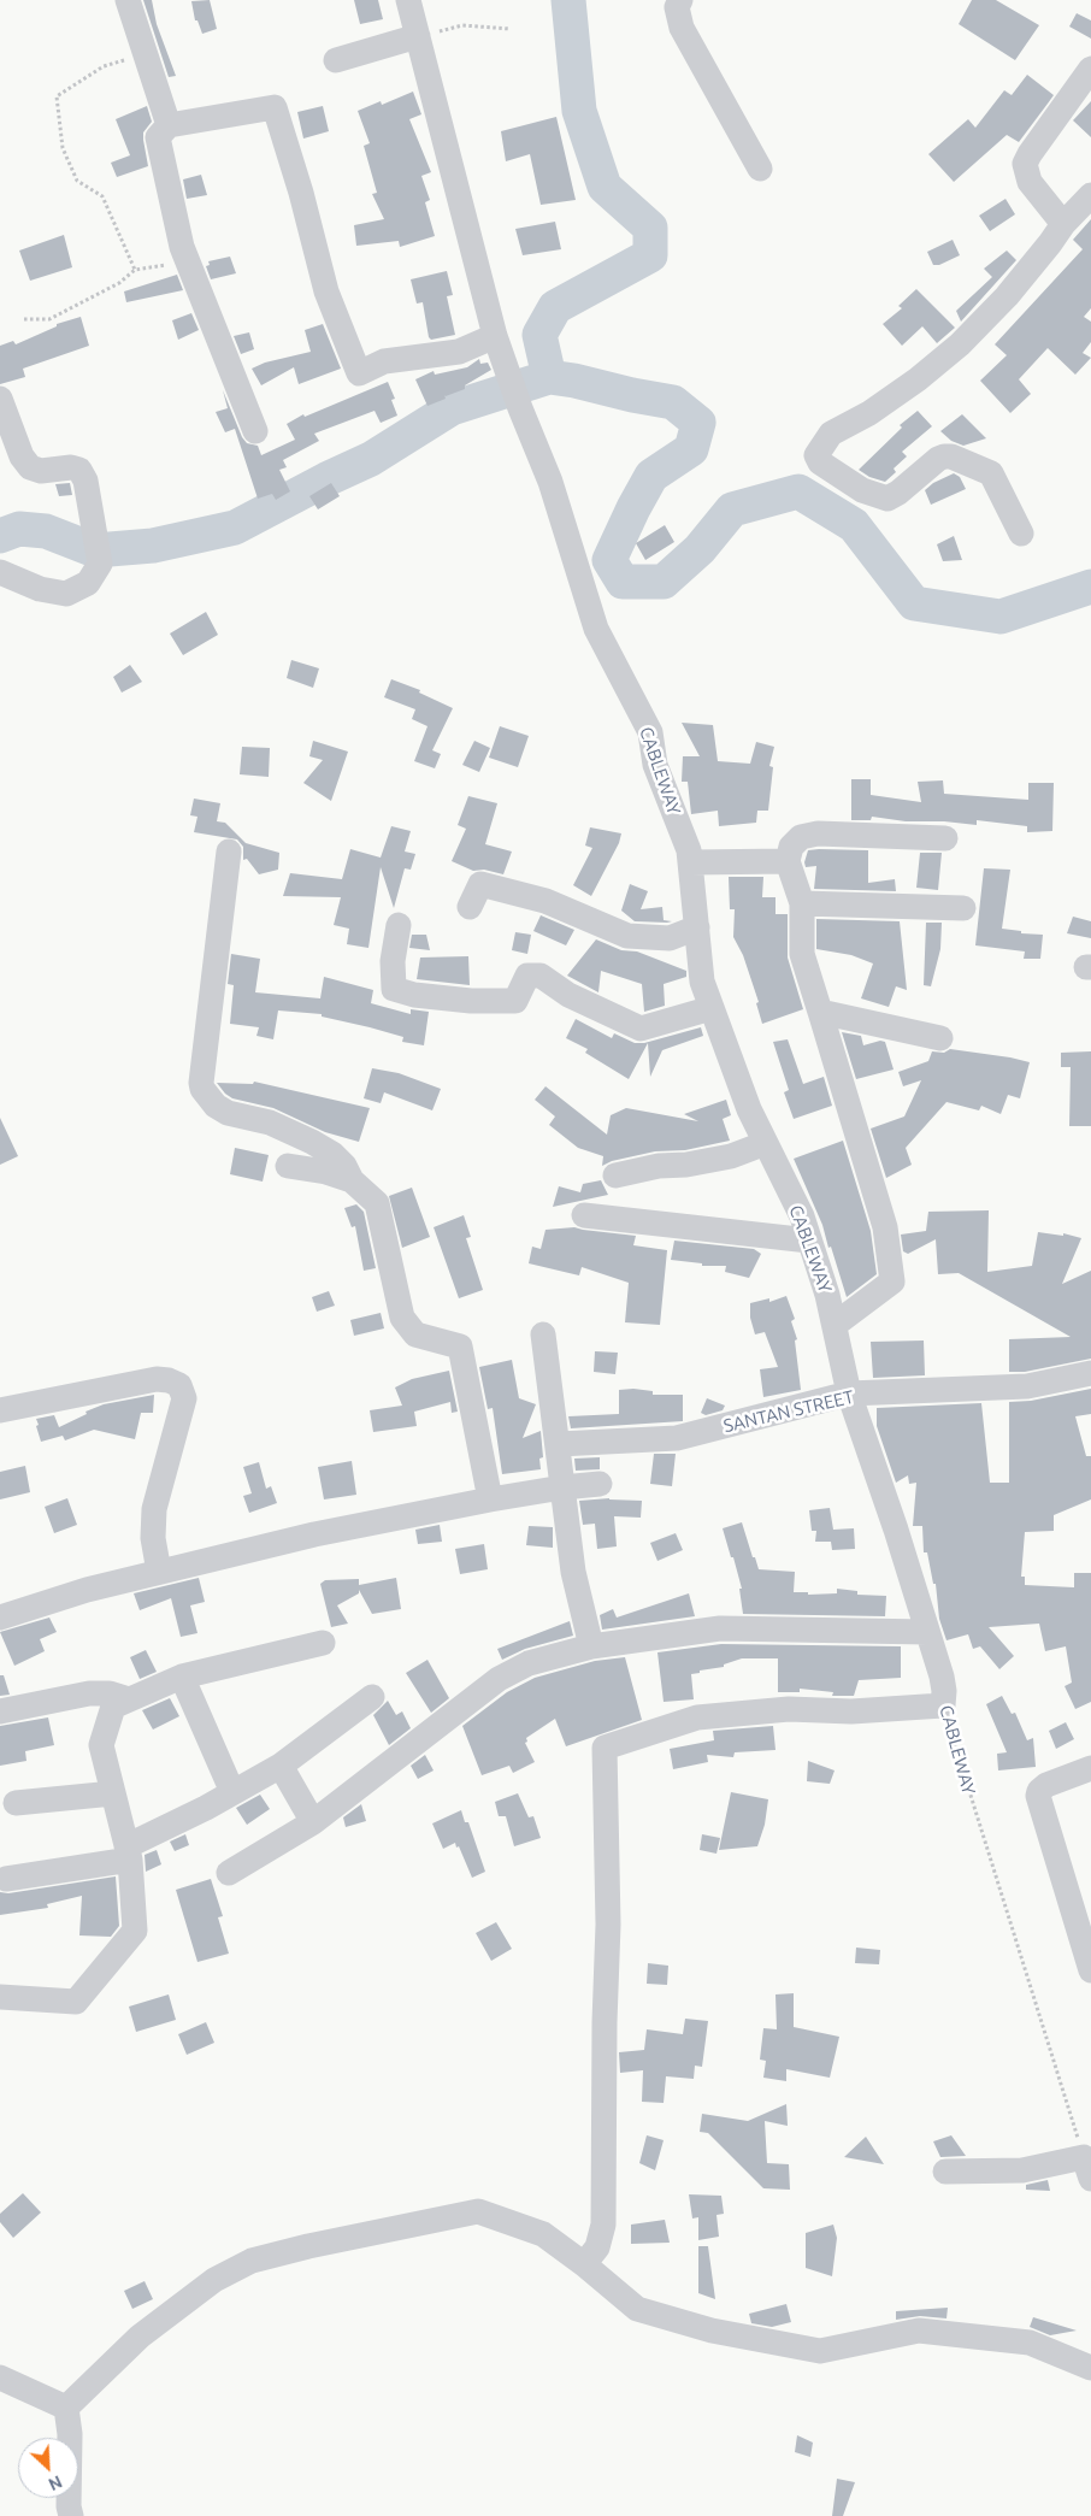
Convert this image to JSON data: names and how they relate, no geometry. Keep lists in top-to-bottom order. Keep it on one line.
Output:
{"streets":{"street":["CABLEWAY","SANTAN STREET"]},"crossings":[["CABLEWAY","SANTAN STREET"]],"north":"bottom right"}
